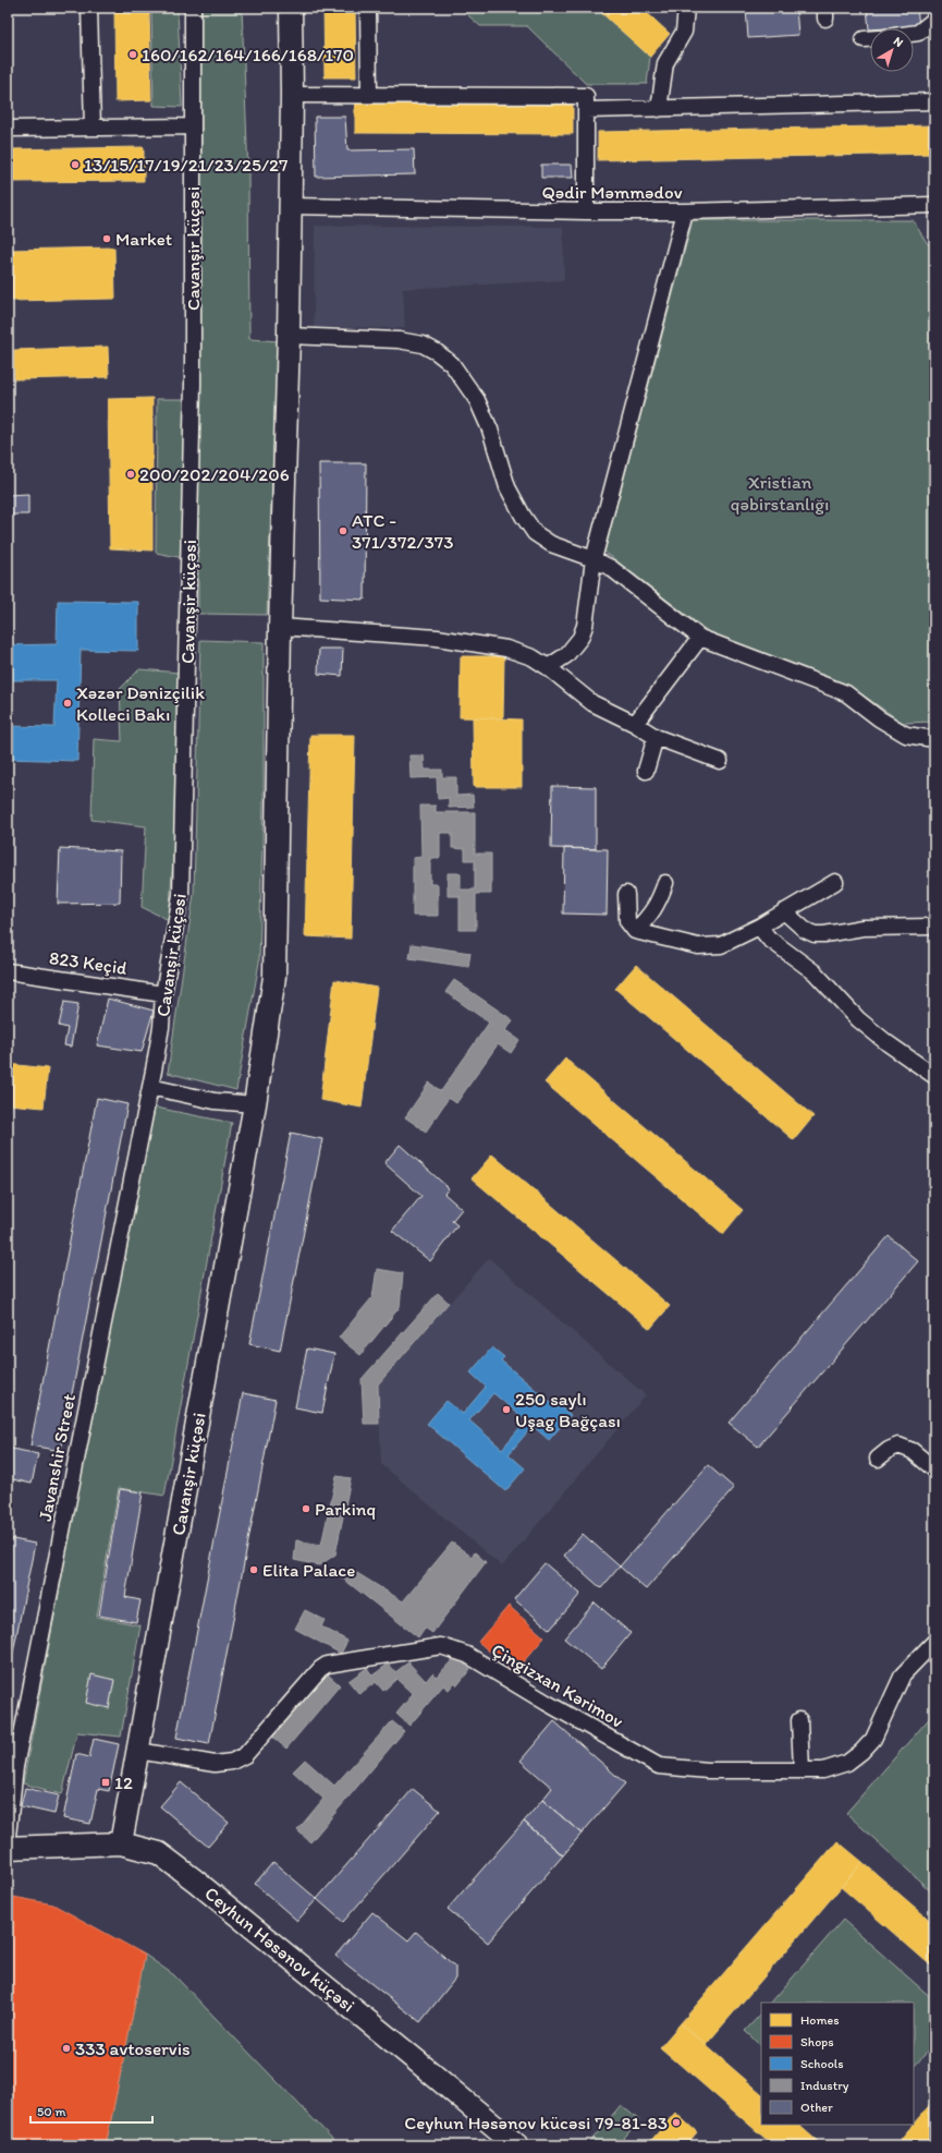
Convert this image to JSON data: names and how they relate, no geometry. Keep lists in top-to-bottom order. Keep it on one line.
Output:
{"streets":{"street":["Qədir Məmmədov","Cavanşir küçəsi","823 Keçid","Javanshir Street","Çingizxan Kərimov","Ceyhun Həsənov küçəsi"]},"crossings":[["Qədir Məmmədov","Cavanşir küçəsi"],["Cavanşir küçəsi","823 Keçid"],["Cavanşir küçəsi","Javanshir Street"],["Cavanşir küçəsi","Çingizxan Kərimov"],["Cavanşir küçəsi","Ceyhun Həsənov küçəsi"]],"parks":["Xristian qəbirstanlığı"],"places":{"other":["160/162/164/166/168/170","13/15/17/19/21/23/25/27","Market","200/202/204/206","ATC - 371/372/373","Xəzər Dənizçilik Kolleci Bakı","250 saylı Uşag Bağçası","Parkinq","Elita Palace","333 avtoservis","Ceyhun Həsənov kücəsi 79-81-83"],"transit":["12"]},"legend":["Homes","Shops","Schools","Industry","Other"],"scale_bar":"50 m","north":"top right"}
